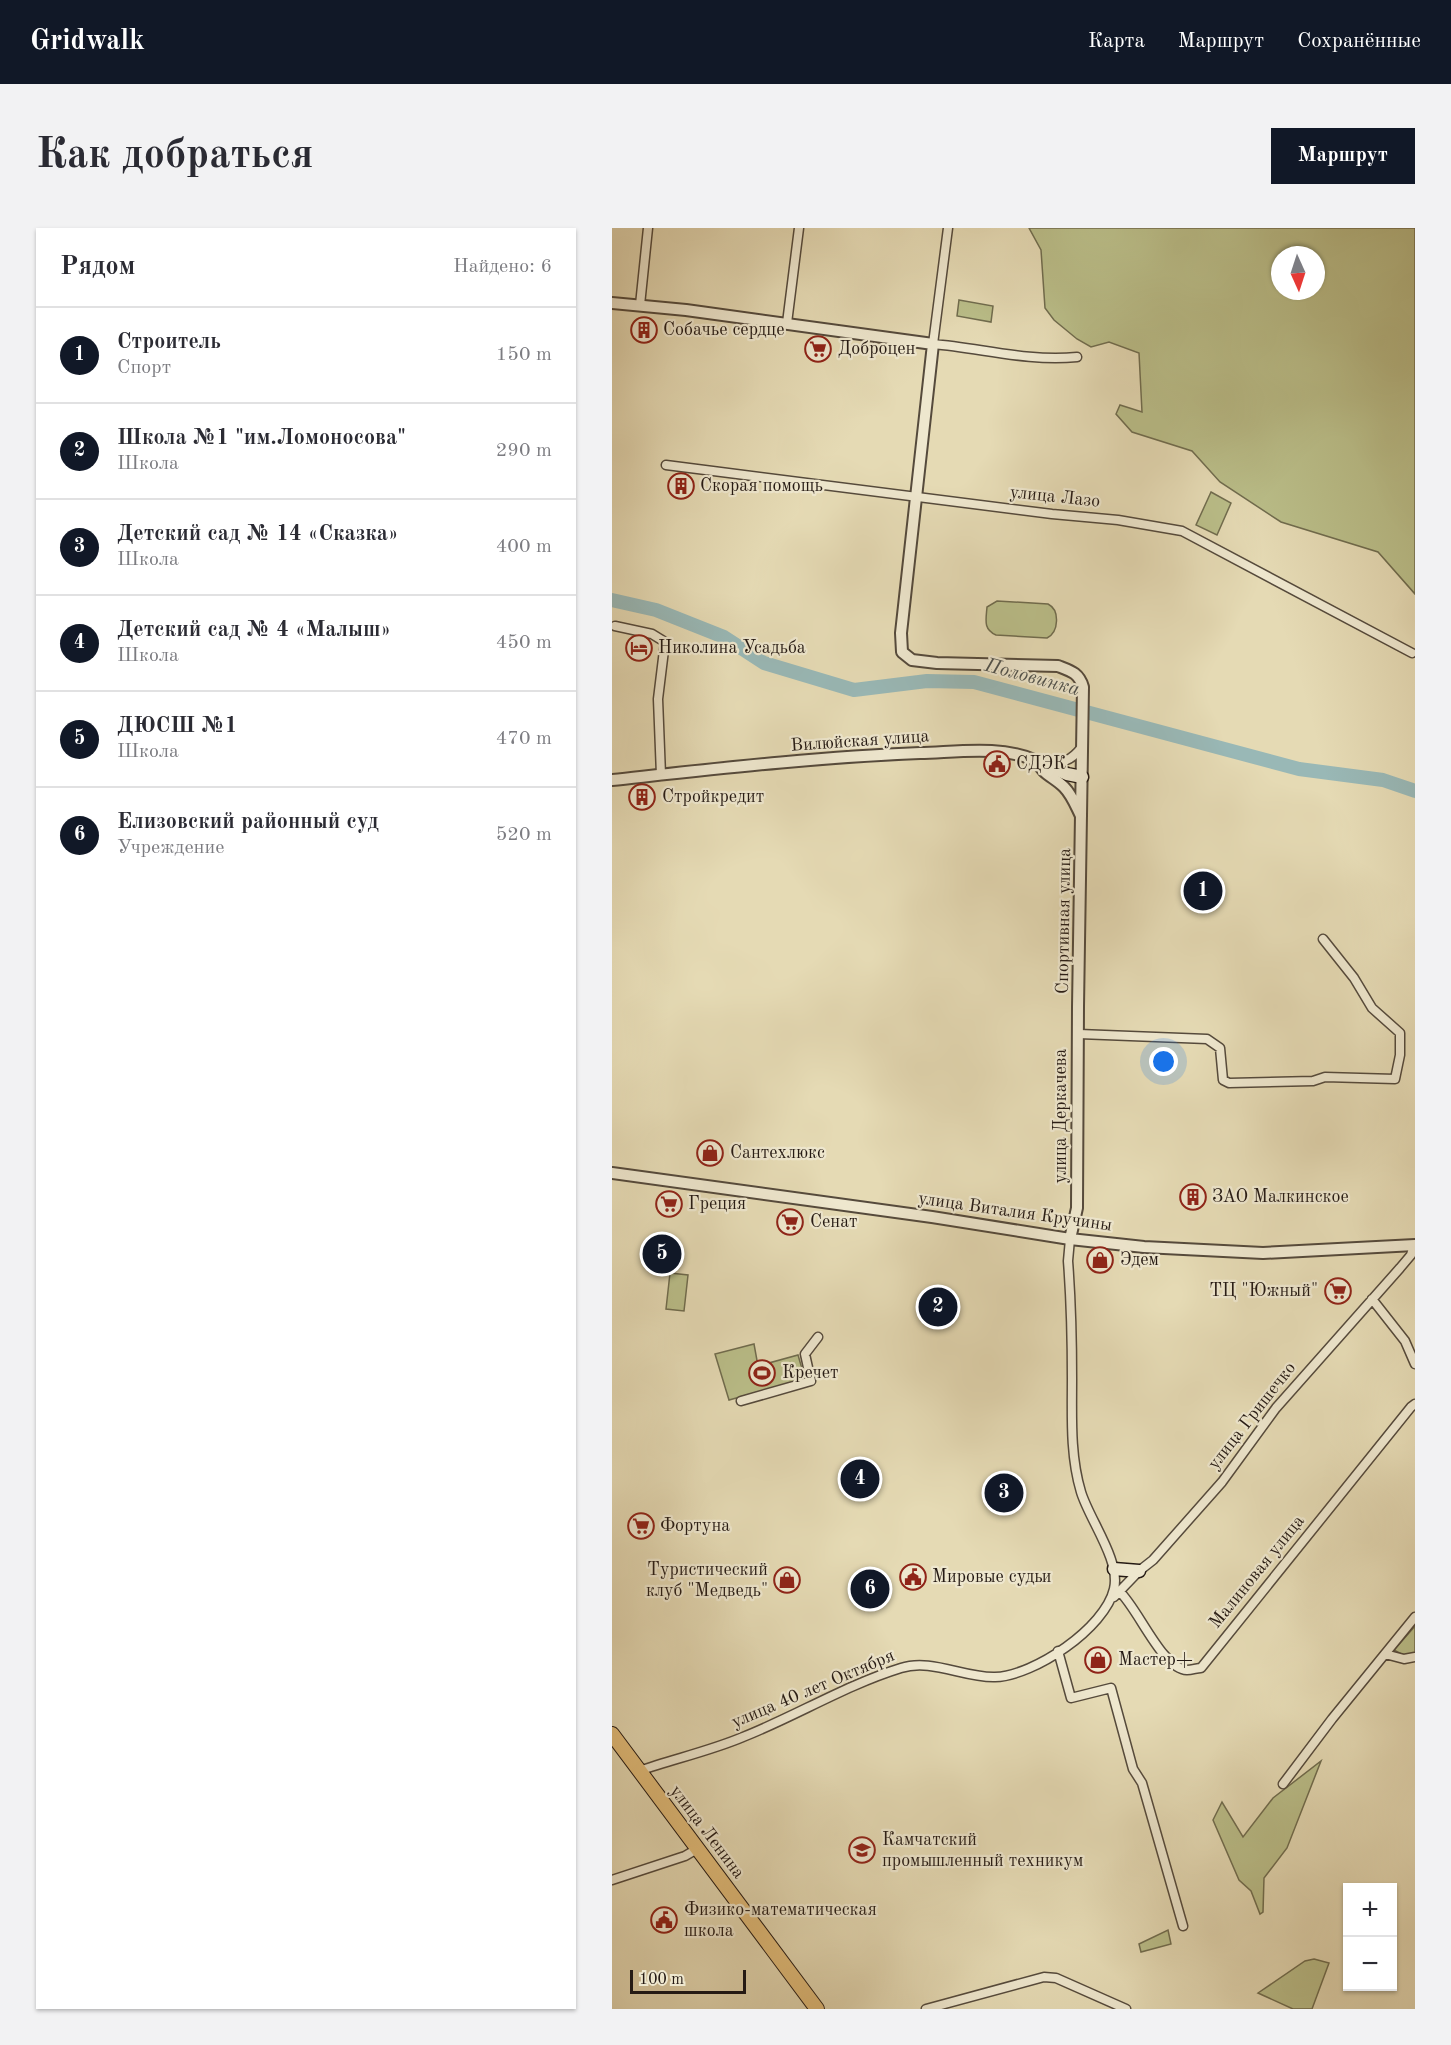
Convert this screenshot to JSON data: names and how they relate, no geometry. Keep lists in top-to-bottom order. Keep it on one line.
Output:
{"streets":{"main road":["улица Ленина"],"street":["улица Лазо","Вилюйская улица","Спортивная улица","улица Деркачева","улица Виталия Кручины","улица Гришечко","Малиновая улица","улица 40 лет Октября"]},"crossings":[["улица Лазо","Спортивная улица"],["Вилюйская улица","Спортивная улица"],["Спортивная улица","улица Деркачева"],["улица Деркачева","улица Виталия Кручины"],["улица Деркачева","улица 40 лет Октября"],["улица Виталия Кручины","улица Гришечко"],["улица Виталия Кручины","улица 40 лет Октября"],["улица Гришечко","Малиновая улица"],["улица Гришечко","улица 40 лет Октября"],["улица 40 лет Октября","улица Ленина"]],"water":["Половинка"],"places":{"building":["Собачье сердце","Скорая помощь","Стройкредит","ЗАО Малкинское"],"supermarket":["Доброцен","Греция","Сенат","ТЦ \"Южный\"","Фортуна"],"hotel":["Николина Усадьба"],"public building":["СДЭК","Мировые судьи","Физико-математическая школа"],"shop":["Сантехлюкс","Эдем","Туристический клуб \"Медведь\"","Мастер+"],"sports":["Кречет"],"school or university":["Камчатский промышленный техникум"]},"scale_bar":"100 m","north":"bottom","page":{"header":"Gridwalk","nav":["Карта","Маршрут","Сохранённые"],"buttons":"Маршрут","title":"Как добраться","heading":["Рядом","Найдено: 6"],"list":[{"mark":"1","name":"Строитель","note":"Спорт","value":"150 m"},{"mark":"2","name":"Школа №1 \"им.Ломоносова\"","note":"Школа","value":"290 m"},{"mark":"3","name":"Детский сад № 14 «Сказка»","note":"Школа","value":"400 m"},{"mark":"4","name":"Детский сад № 4 «Малыш»","note":"Школа","value":"450 m"},{"mark":"5","name":"ДЮСШ №1","note":"Школа","value":"470 m"},{"mark":"6","name":"Елизовский районный суд","note":"Учреждение","value":"520 m"}],"pins":["1","5","2","4","3","6"],"map_buttons":["+","−"],"scale":"100 m"}}
